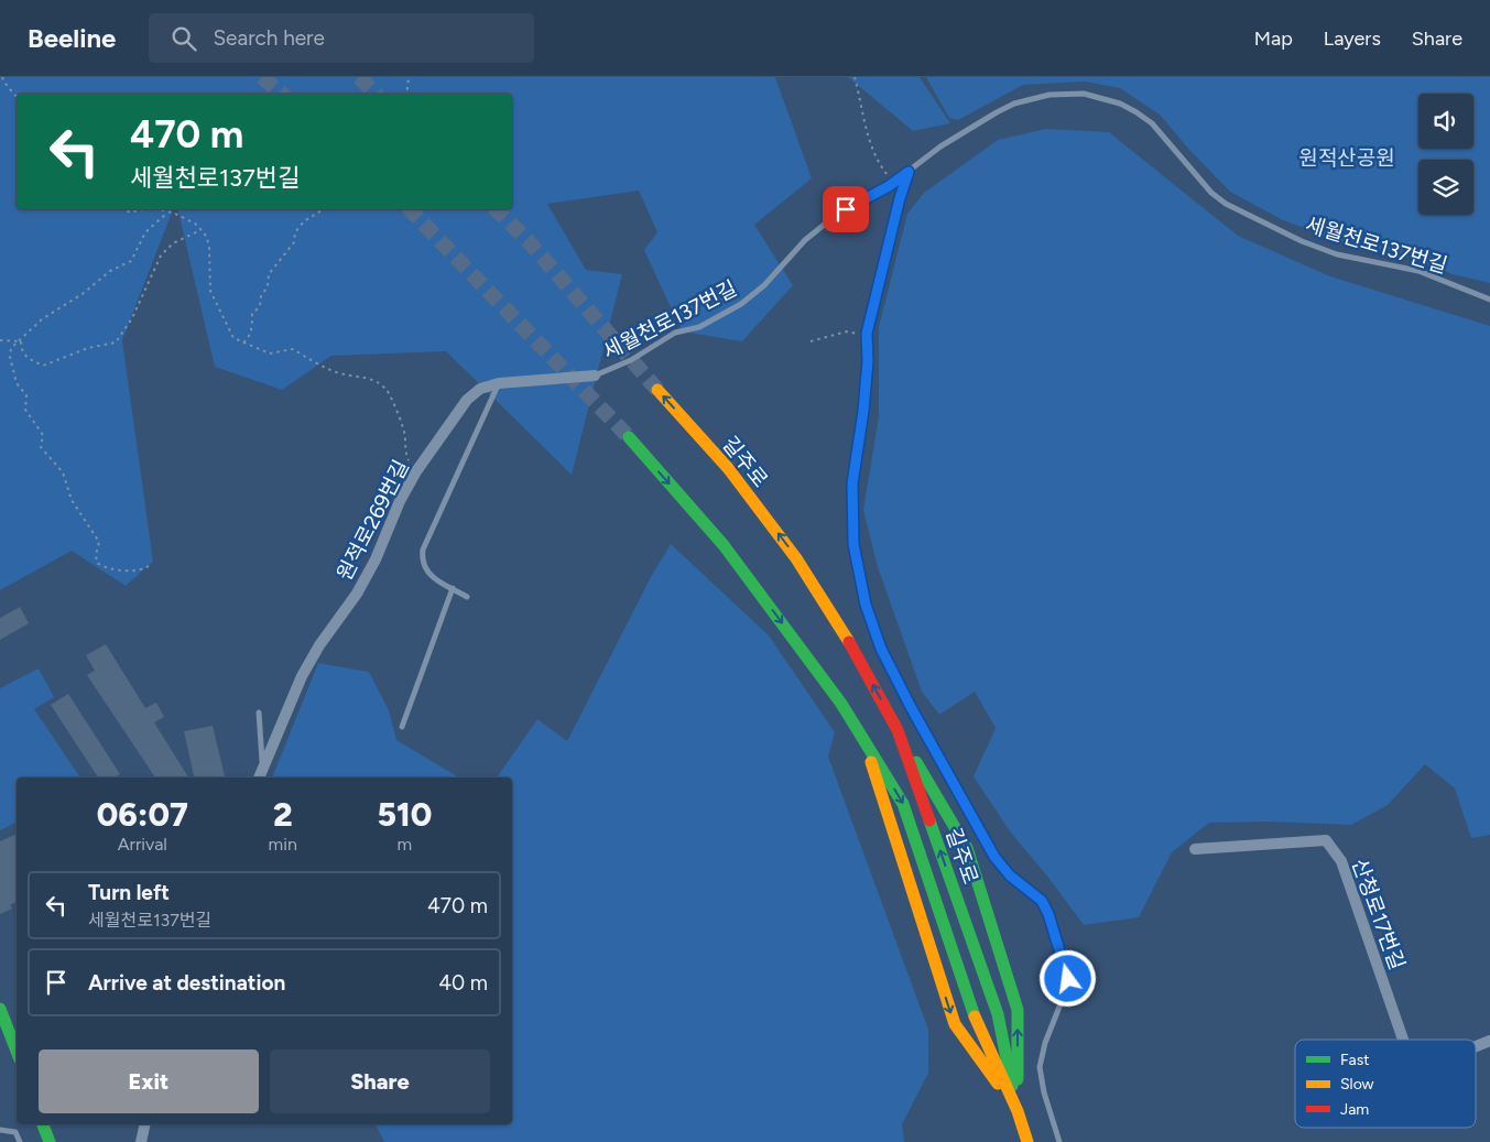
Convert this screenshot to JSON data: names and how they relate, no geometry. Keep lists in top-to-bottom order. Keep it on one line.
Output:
{"streets":{"main road":["길주로"],"street":["원적로269번길","산청로17번길"],"lane":["세월천로137번길"]},"crossings":[["세월천로137번길","원적로269번길"]],"parks":["원적산공원"],"legend":["Fast","Slow","Jam"],"page":{"header":"Beeline","search":"Search here","nav":["Map","Layers","Share"],"turn":["470 m","세월천로137번길"],"eta":["06:07","Arrival","2","min","510","m"],"list":[{"name":"Turn left","note":"세월천로137번길","value":"470 m"},{"name":"Arrive at destination","value":"40 m"}],"buttons":["Exit","Share"]}}
